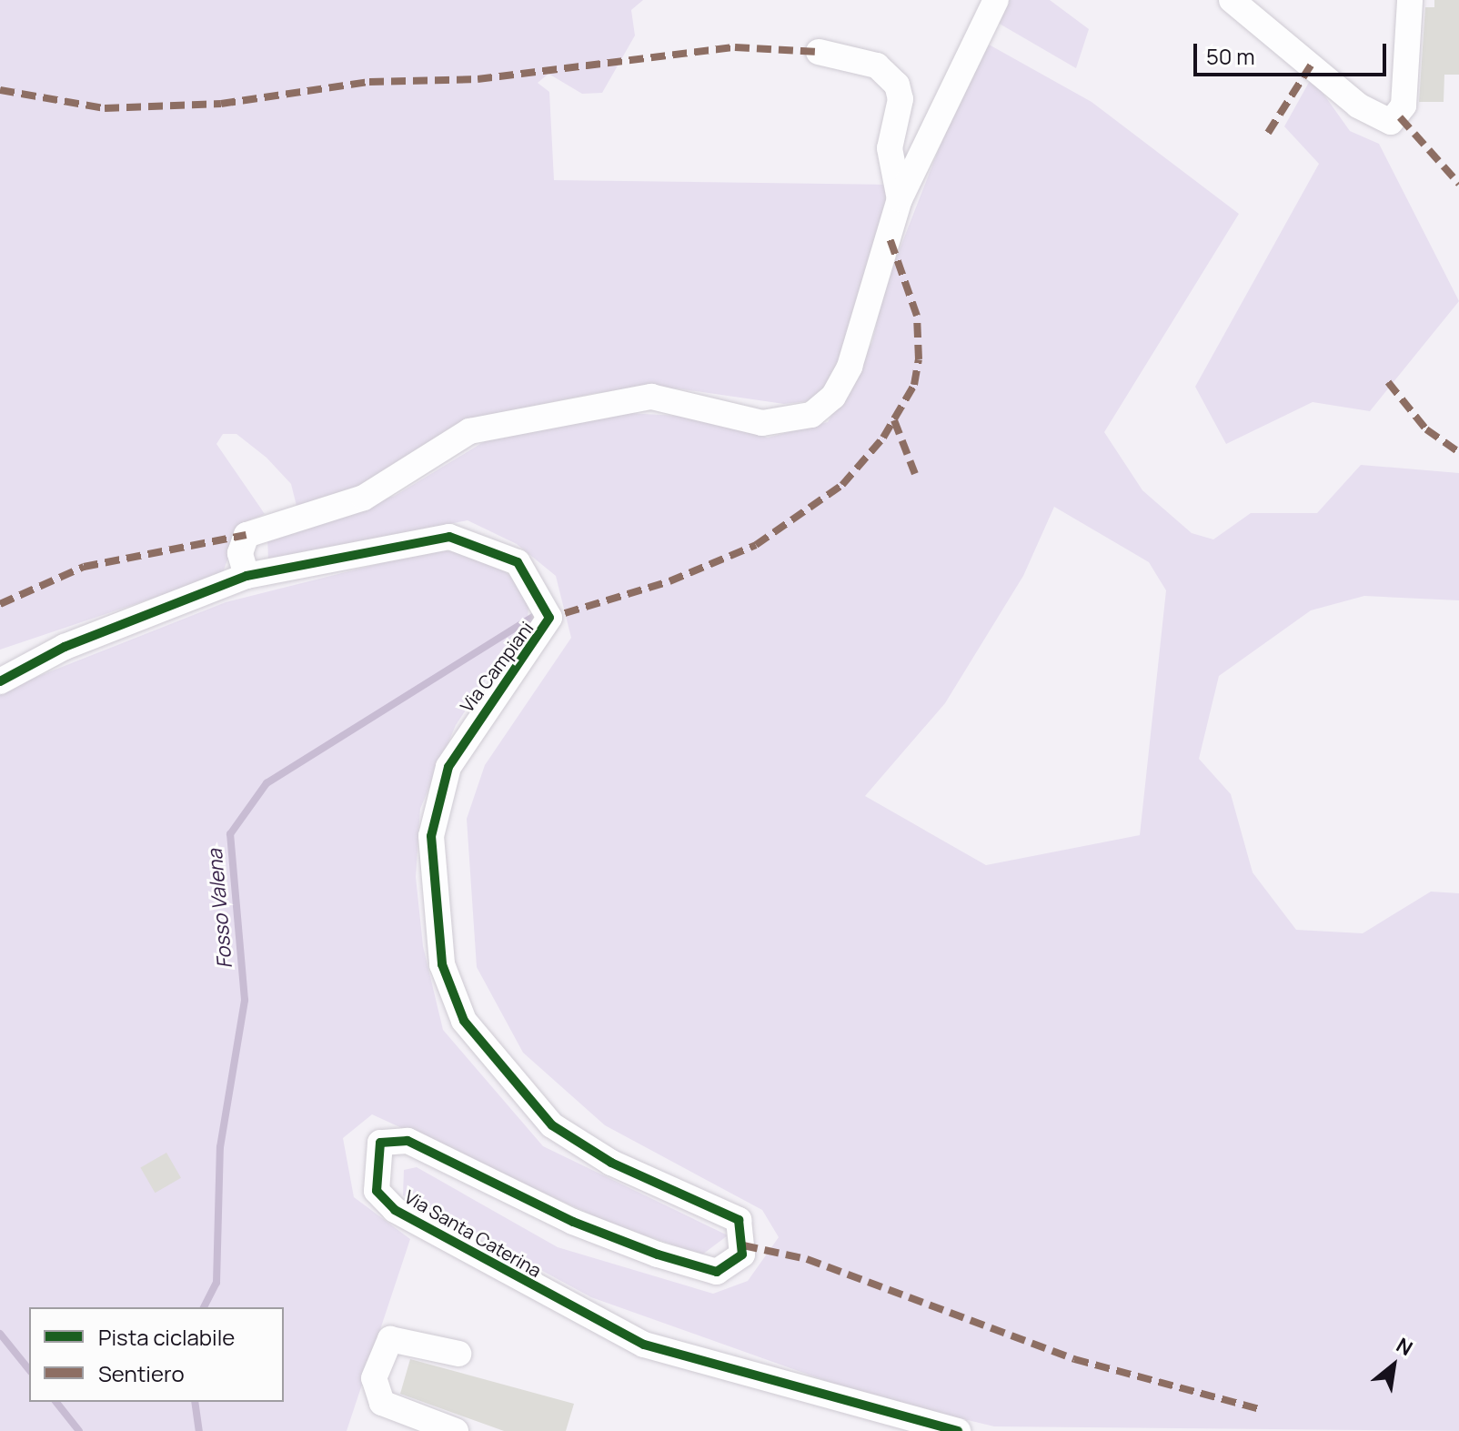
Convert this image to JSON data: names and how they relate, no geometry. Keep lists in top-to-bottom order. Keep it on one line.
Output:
{"streets":{"street":["Via Campiani","Via Santa Caterina"]},"crossings":[["Via Campiani","Via Santa Caterina"]],"water":["Fosso Valena"],"legend":["Pista ciclabile","Sentiero"],"scale_bar":"50 m","north":"top right"}
